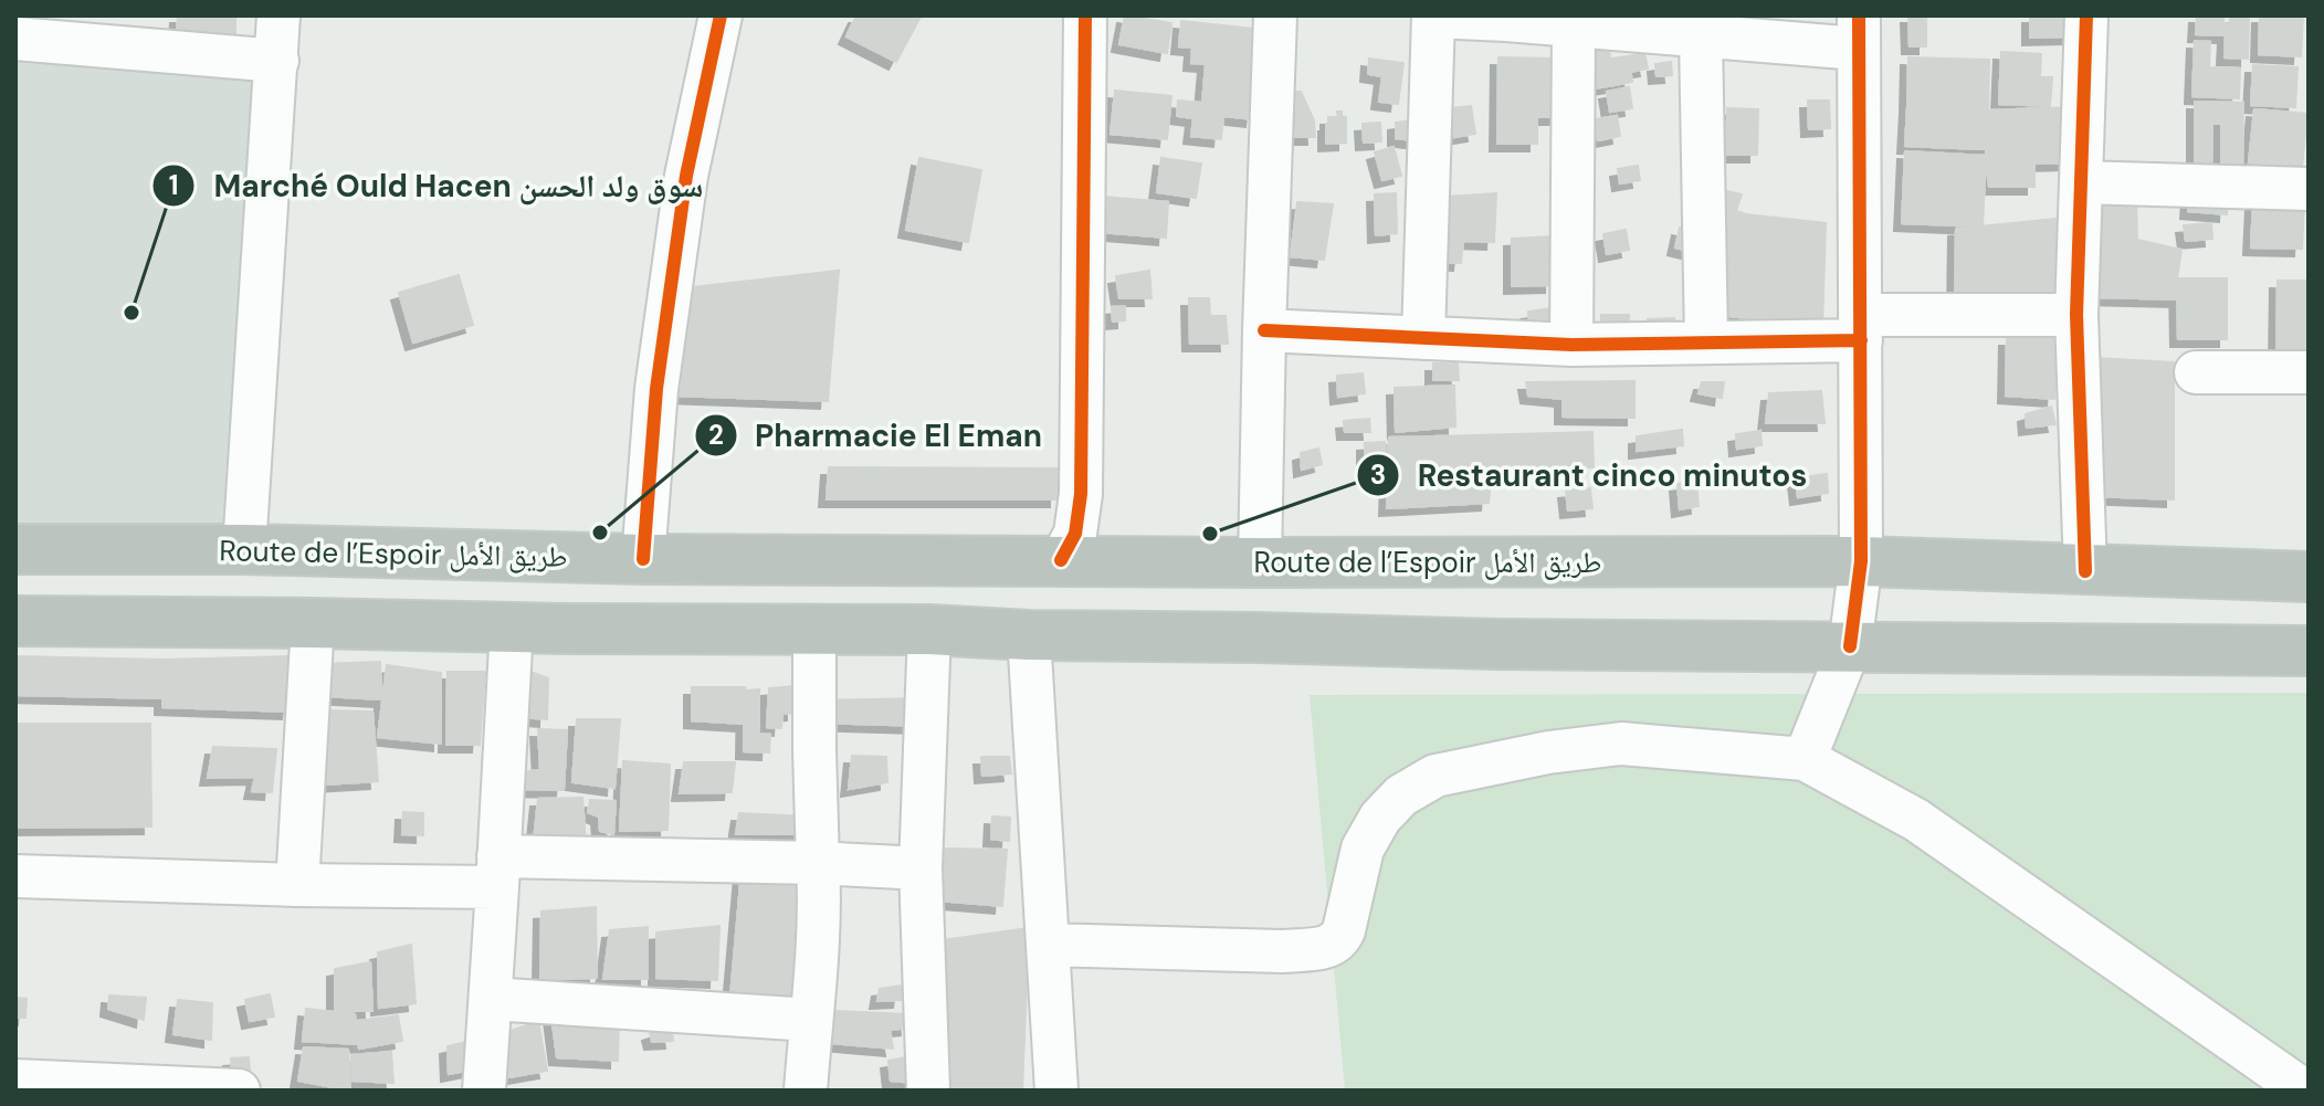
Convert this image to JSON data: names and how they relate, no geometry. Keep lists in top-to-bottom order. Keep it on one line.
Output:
{"streets":{"highway":["Route de l’Espoir طريق الأمل"]},"places":["Marché Ould Hacen سوق ولد الحسن","Pharmacie El Eman","Restaurant cinco minutos"]}
